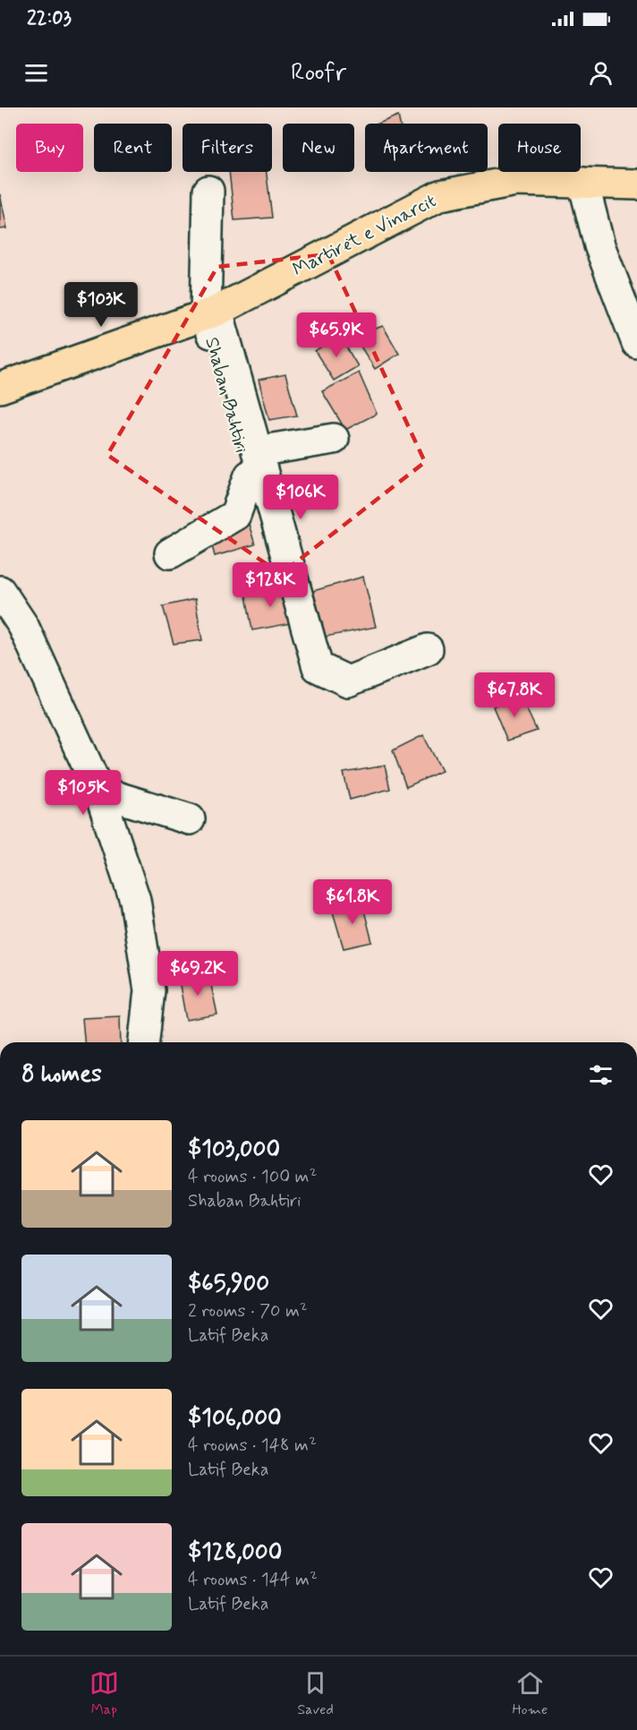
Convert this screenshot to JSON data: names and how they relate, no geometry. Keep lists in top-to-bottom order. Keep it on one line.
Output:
{"streets":{"main road":["Martirët e Vinarcit","Shaban Bahtiri"]},"crossings":[["Martirët e Vinarcit","Shaban Bahtiri"]],"page":{"status":"22:03","header":"Roofr","chip":["Buy","Rent","Filters","New","Apartment","House"],"price":["$103K","$65.9K","$106K","$128K","$67.8K","$105K","$61.8K","$69.2K"],"heading":"8 homes","list":[{"name":"$103,000","note":"4 rooms · 100 m² · Shaban Bahtiri"},{"name":"$65,900","note":"2 rooms · 70 m² · Latif Beka"},{"name":"$106,000","note":"4 rooms · 148 m² · Latif Beka"},{"name":"$128,000","note":"4 rooms · 144 m² · Latif Beka"}],"tabs":["Map","Saved","Home"]}}
